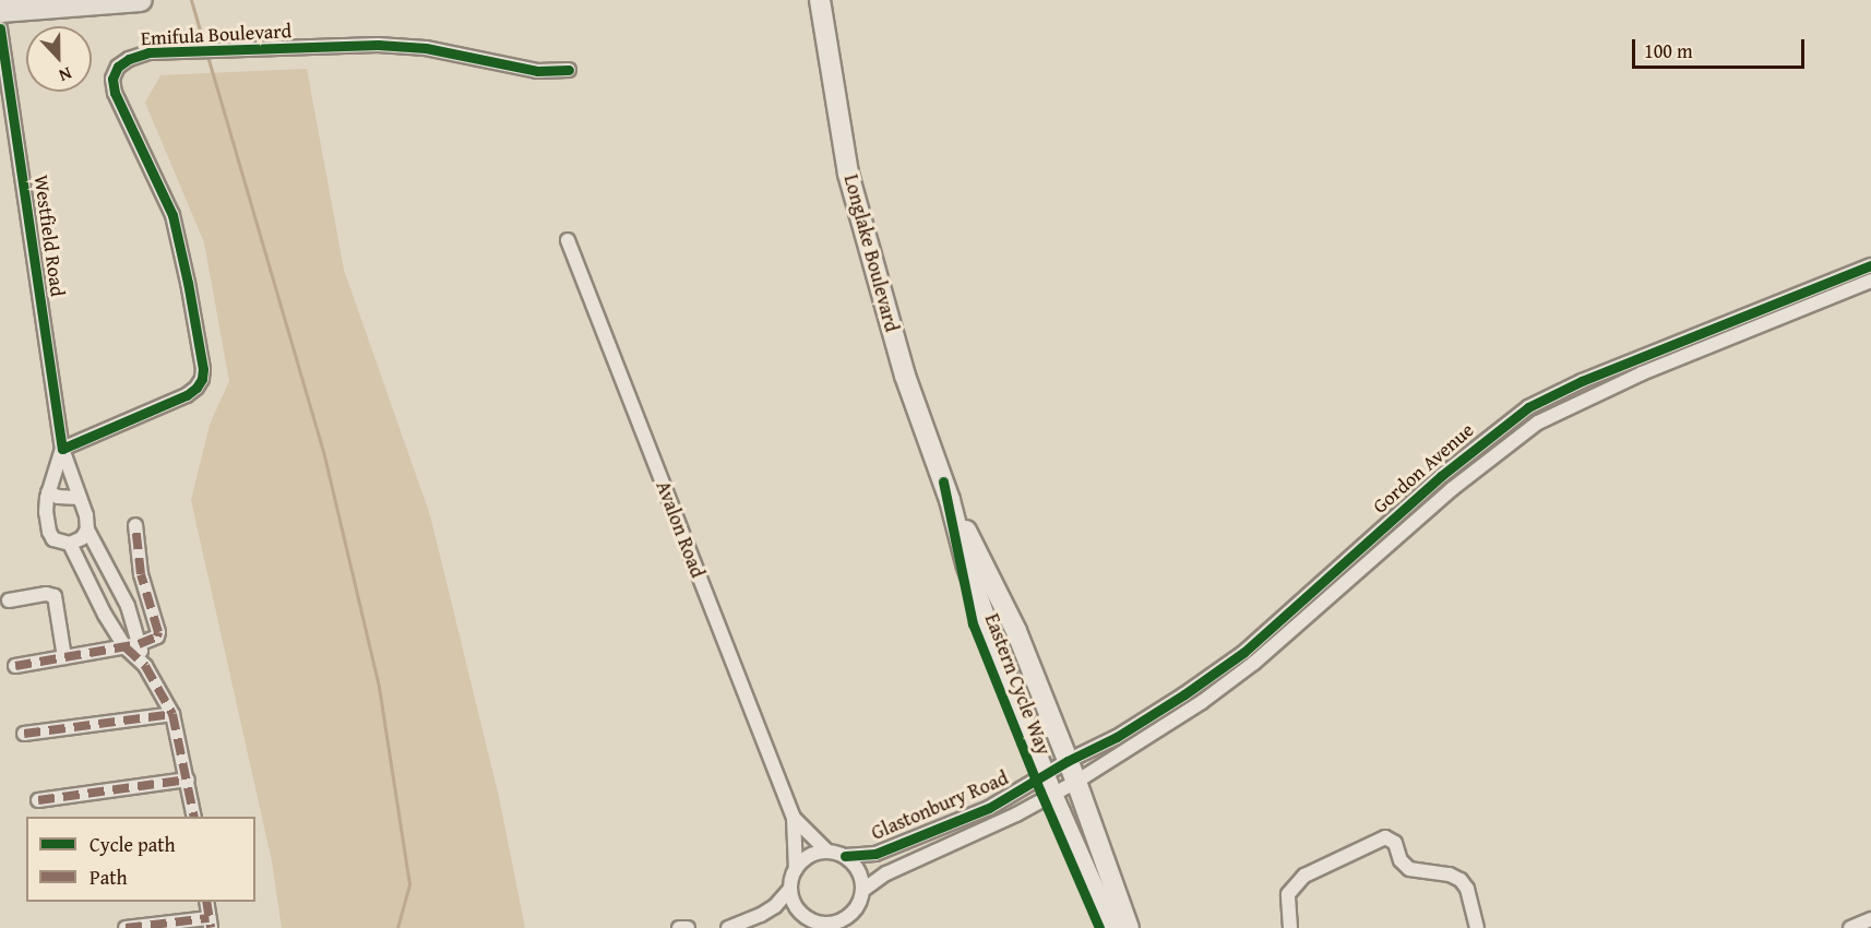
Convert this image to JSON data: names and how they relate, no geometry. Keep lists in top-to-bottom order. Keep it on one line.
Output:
{"streets":{"main road":["Longlake Boulevard"],"street":["Emifula Boulevard","Westfield Road","Gordon Avenue","Avalon Road","Glastonbury Road"],"cycle path":["Eastern Cycle Way"]},"crossings":[["Emifula Boulevard","Westfield Road"],["Longlake Boulevard","Gordon Avenue"],["Longlake Boulevard","Glastonbury Road"],["Gordon Avenue","Glastonbury Road"],["Avalon Road","Glastonbury Road"]],"legend":["Cycle path","Path"],"scale_bar":"100 m","north":"bottom"}
